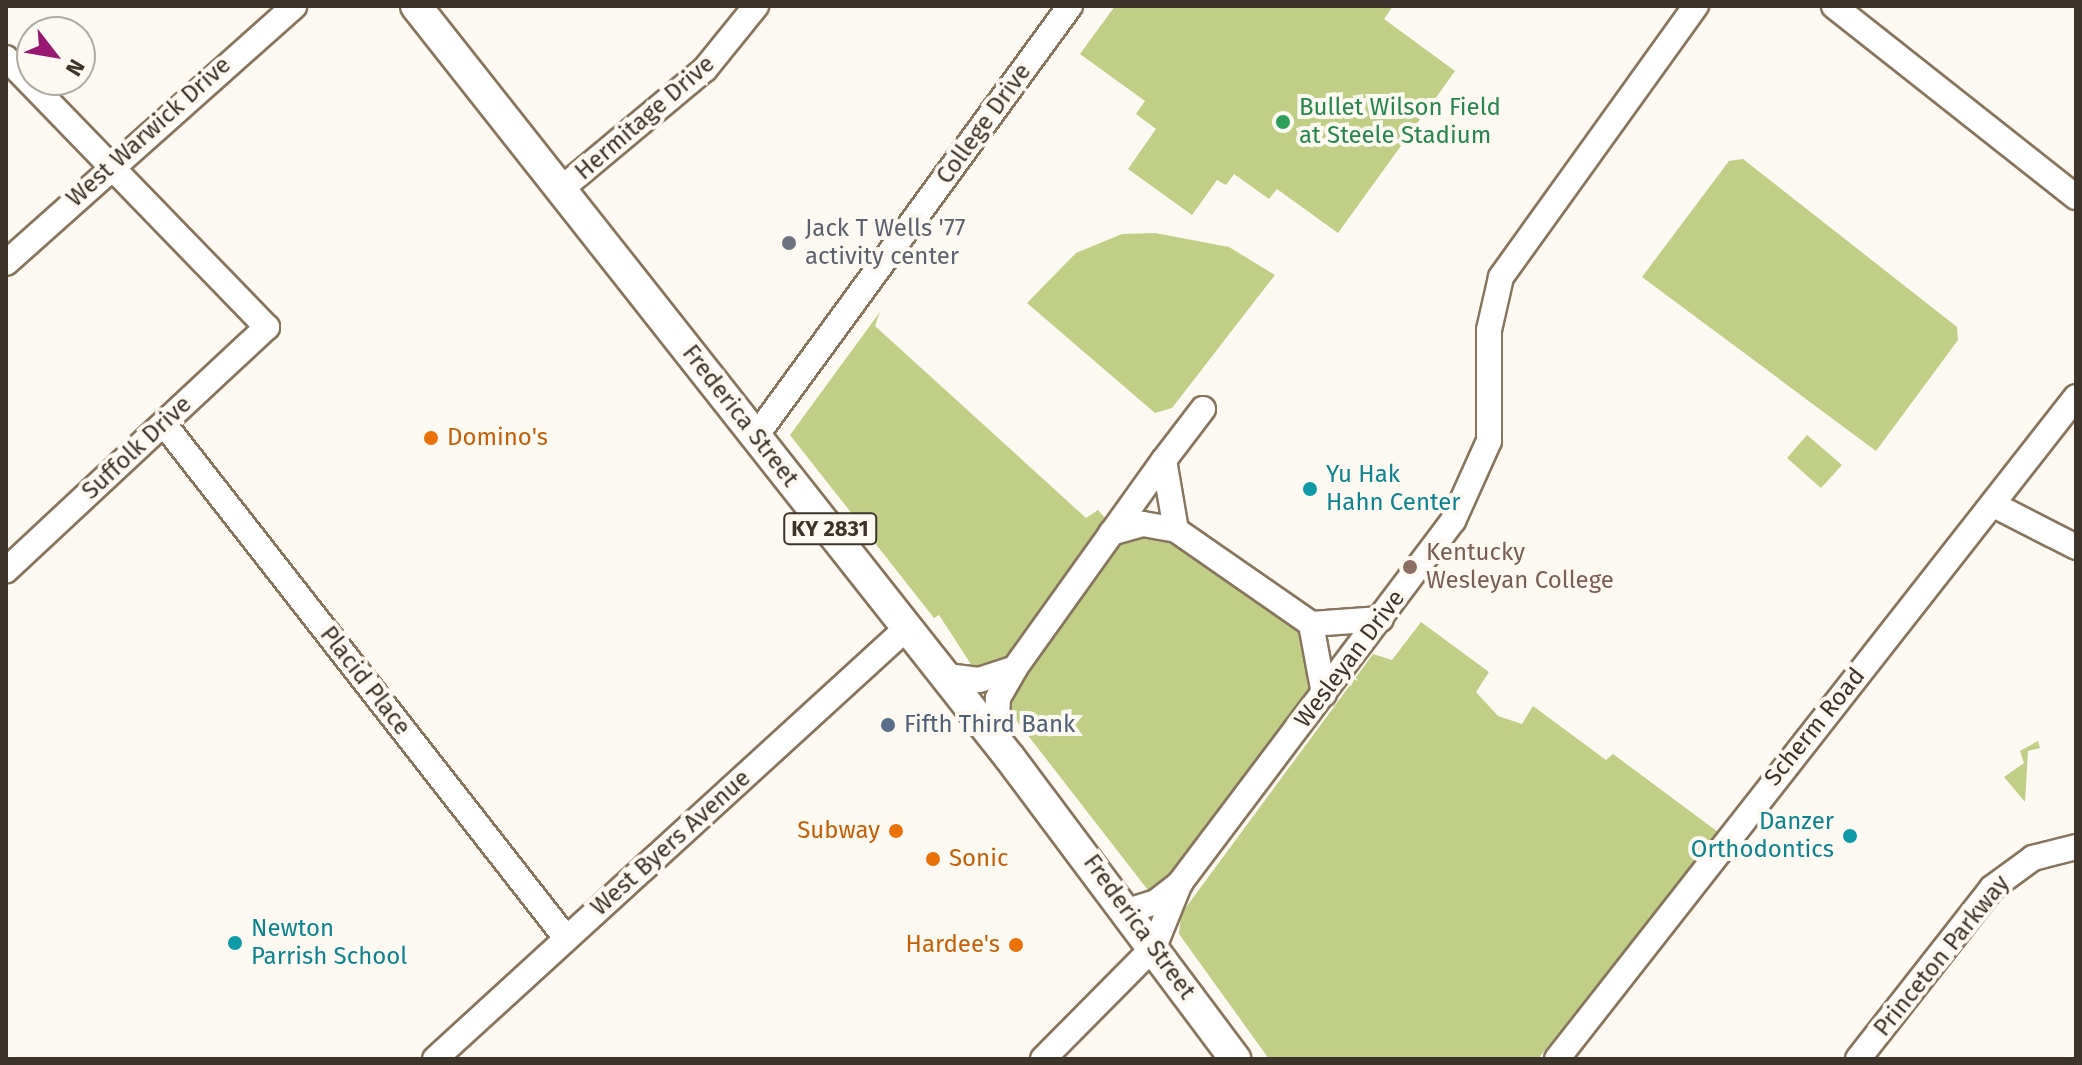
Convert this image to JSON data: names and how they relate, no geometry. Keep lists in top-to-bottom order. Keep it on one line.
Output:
{"streets":{"main road":["Frederica Street","KY 2831"],"street":["Hermitage Drive","College Drive","West Warwick Drive","Suffolk Drive","Wesleyan Drive","Placid Place","Scherm Road","West Byers Avenue","Princeton Parkway"]},"crossings":[["Hermitage Drive","Frederica Street"],["College Drive","Frederica Street"],["West Warwick Drive","Suffolk Drive"],["Frederica Street","Wesleyan Drive"],["Frederica Street","West Byers Avenue"],["Suffolk Drive","Placid Place"],["Placid Place","West Byers Avenue"]],"places":["Bullet Wilson Field at Steele Stadium","Jack T Wells '77 activity center","Domino's","Yu Hak Hahn Center","Kentucky Wesleyan College","Fifth Third Bank","Subway","Danzer Orthodontics","Sonic","Newton Parrish School","Hardee's"],"north":"bottom right"}
